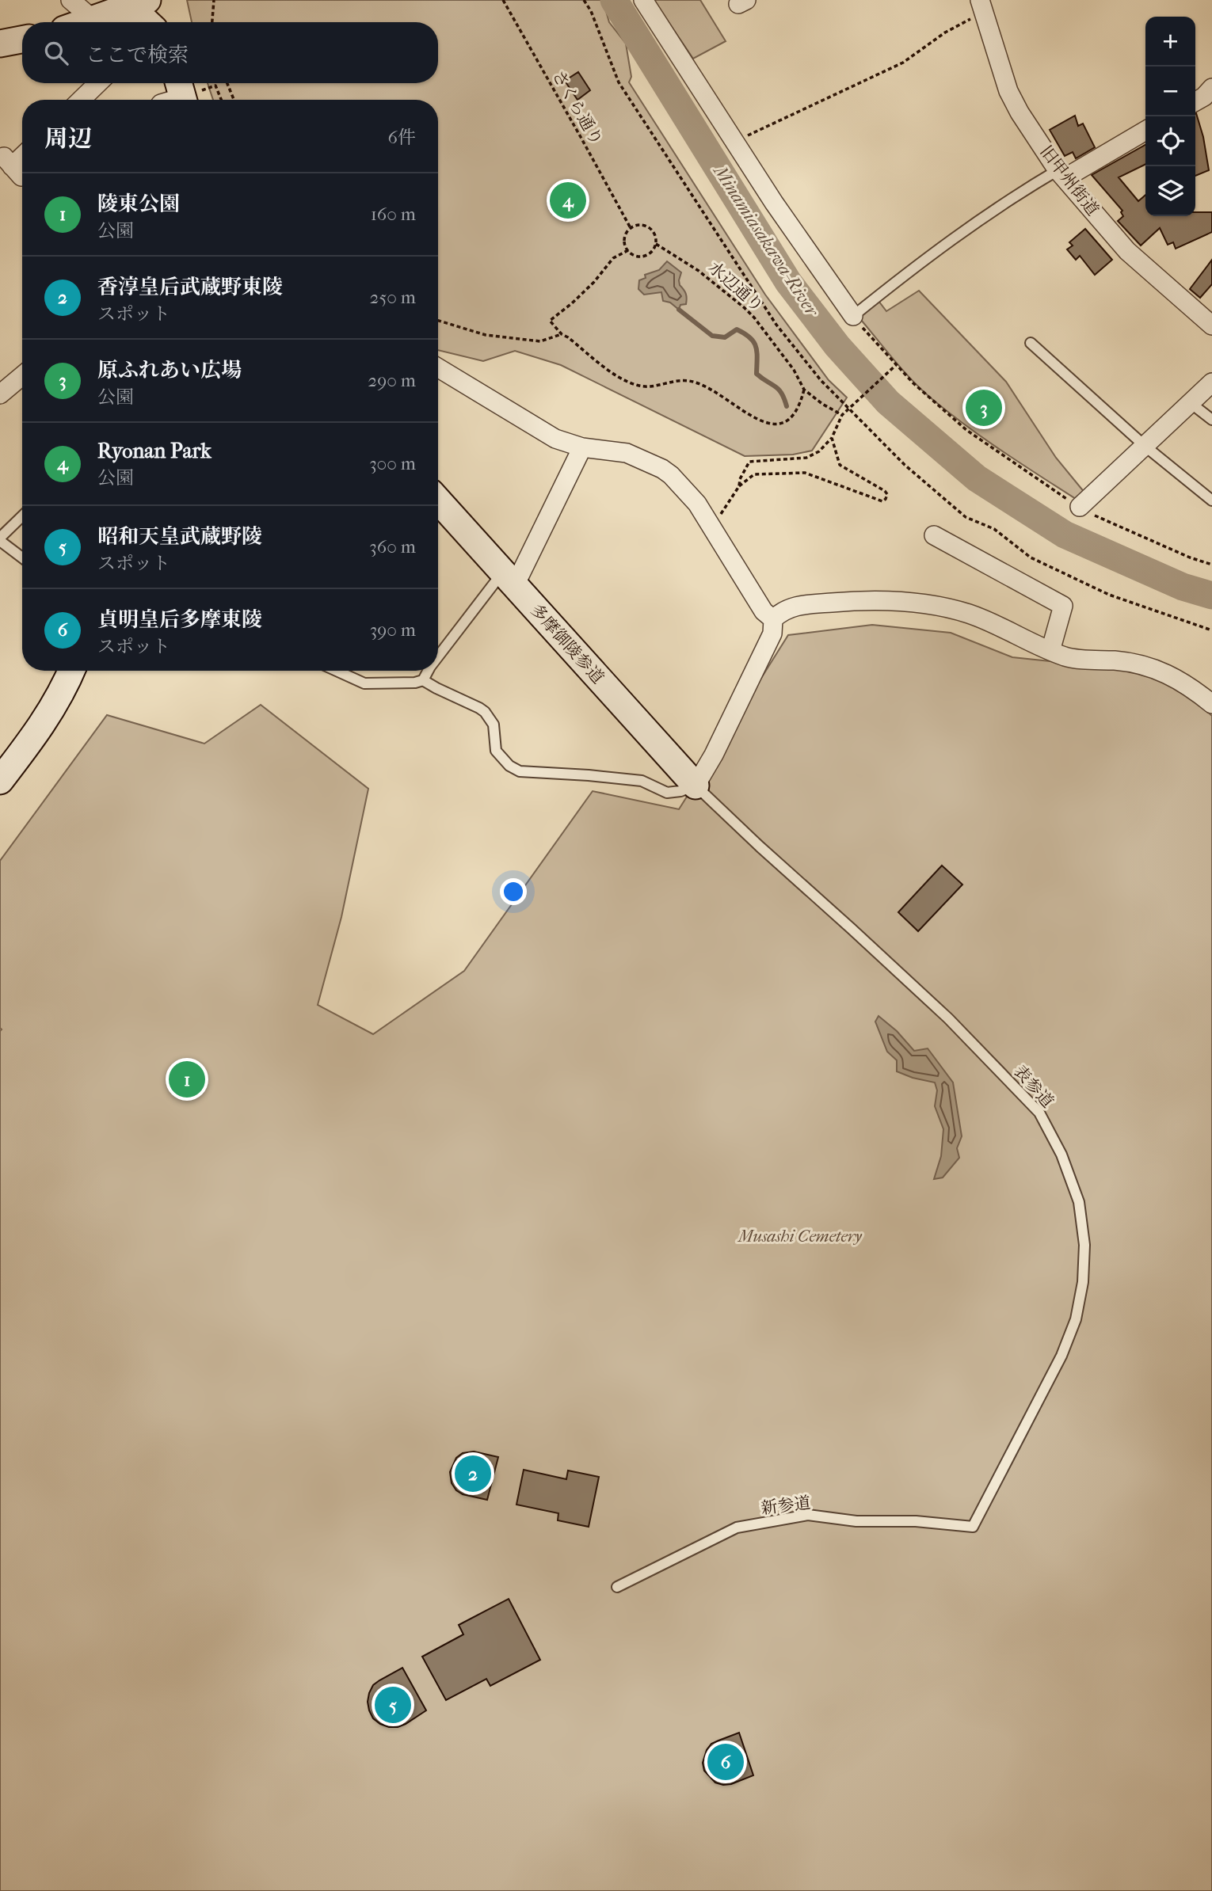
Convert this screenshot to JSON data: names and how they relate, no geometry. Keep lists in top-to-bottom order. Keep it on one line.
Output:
{"streets":{"main road":["多摩御陵参道"],"street":["旧甲州街道"],"lane":["表参道","新参道"],"path":["さくら通り","水辺通り"]},"crossings":[["さくら通り","水辺通り"],["多摩御陵参道","表参道"],["表参道","新参道"]],"water":["Minamiasakawa-River"],"parks":["Musashi Cemetery"],"page":{"map_buttons":["+","−"],"search":"ここで検索","heading":["周辺","6件"],"list":[{"mark":"1","name":"陵東公園","note":"公園","value":"160 m"},{"mark":"2","name":"香淳皇后武蔵野東陵","note":"スポット","value":"250 m"},{"mark":"3","name":"原ふれあい広場","note":"公園","value":"290 m"},{"mark":"4","name":"Ryonan Park","note":"公園","value":"300 m"},{"mark":"5","name":"昭和天皇武蔵野陵","note":"スポット","value":"360 m"},{"mark":"6","name":"貞明皇后多摩東陵","note":"スポット","value":"390 m"}],"pins":["4","3","1","2","5","6"]}}
